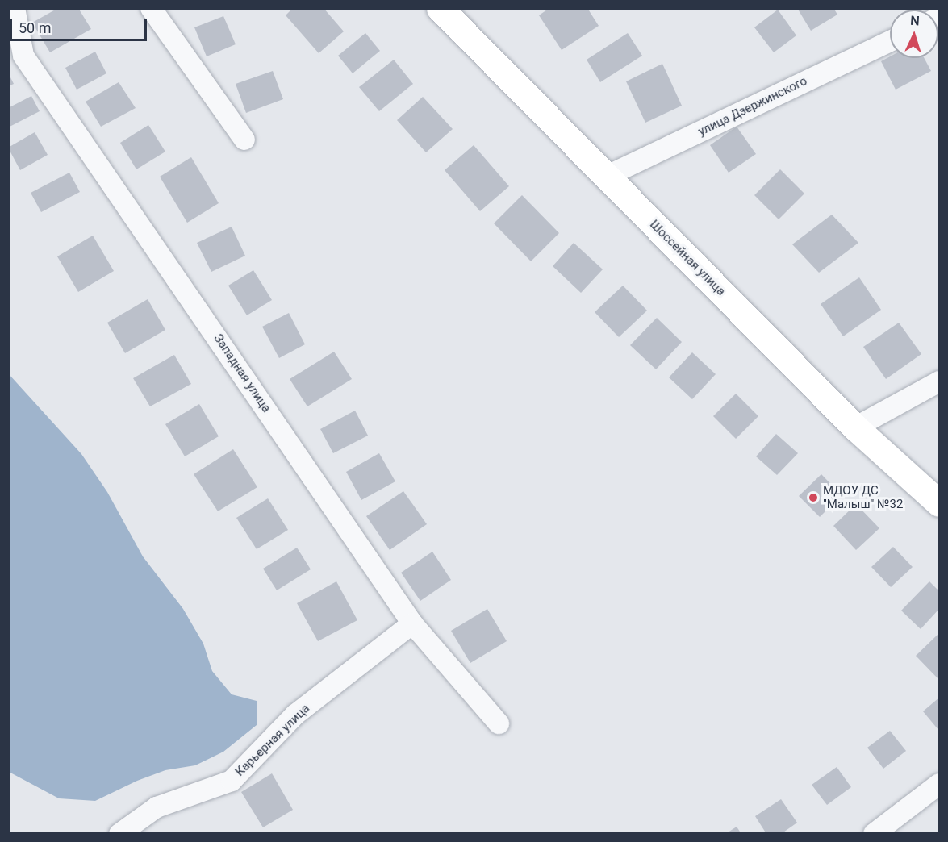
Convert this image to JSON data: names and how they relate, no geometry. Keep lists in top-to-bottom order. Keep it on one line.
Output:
{"streets":{"main road":["Шоссейная улица"],"street":["улица Дзержинского","Западная улица","Карьерная улица"]},"crossings":[["улица Дзержинского","Шоссейная улица"],["Западная улица","Карьерная улица"]],"places":["МДОУ ДС \"Малыш\" №32"],"scale_bar":"50 m","north":"top"}
